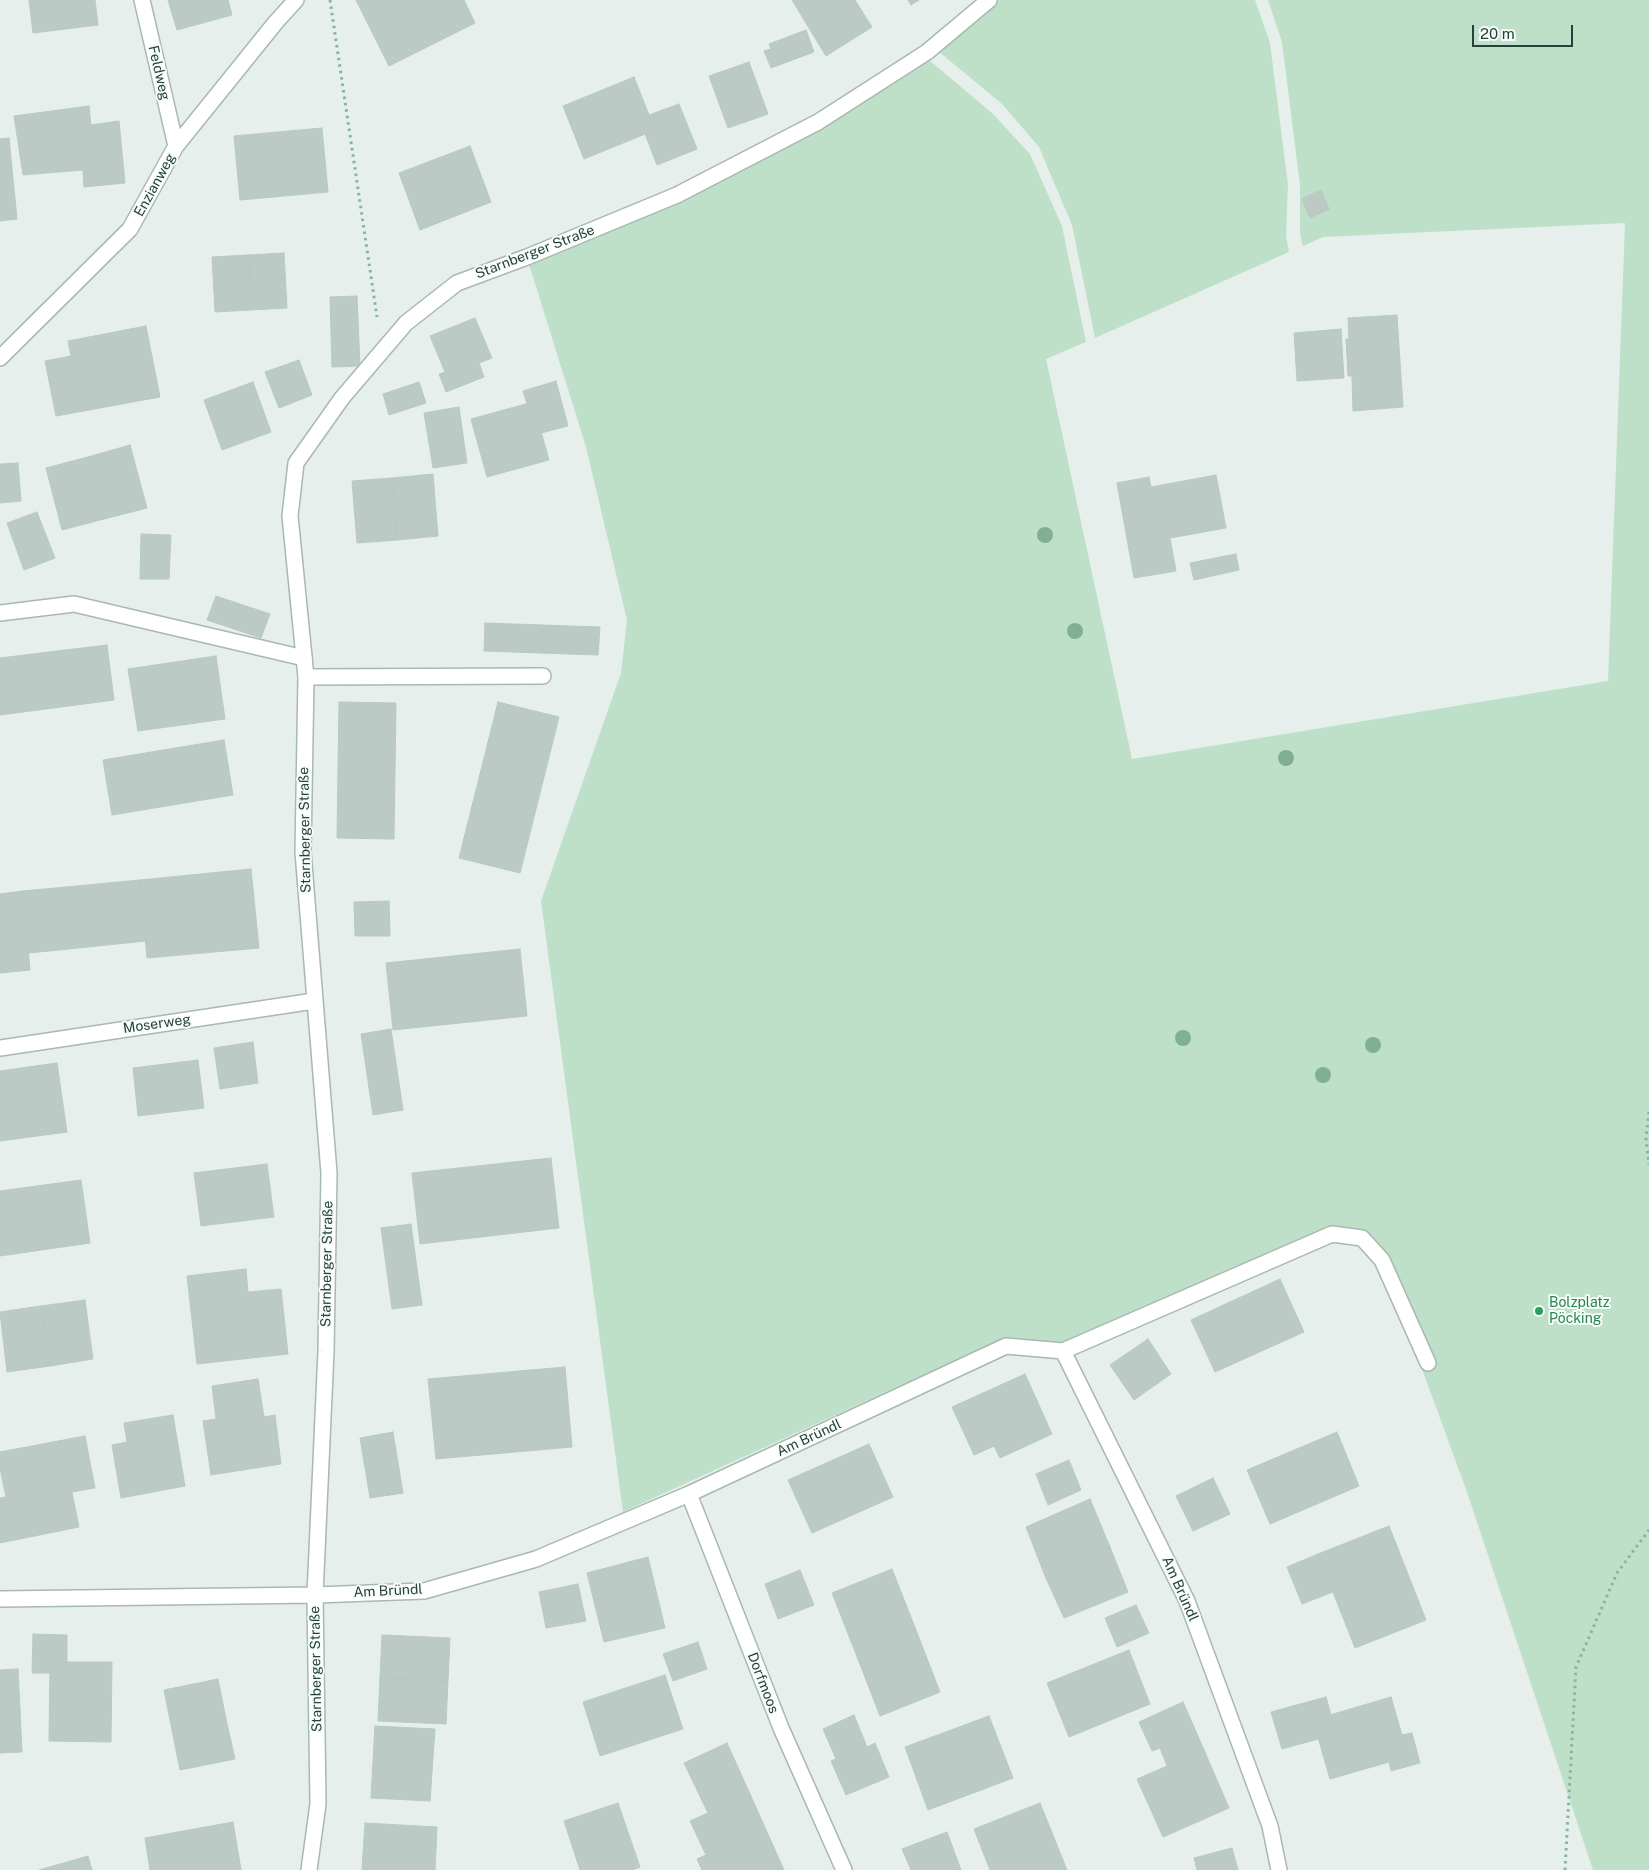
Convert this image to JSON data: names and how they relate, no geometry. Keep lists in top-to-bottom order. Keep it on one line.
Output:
{"streets":{"street":["Feldweg","Enzianweg","Starnberger Straße","Moserweg","Am Bründl","Dorfmoos"]},"crossings":[["Feldweg","Enzianweg"],["Starnberger Straße","Moserweg"],["Starnberger Straße","Am Bründl"],["Am Bründl","Dorfmoos"]],"places":["Bolzplatz Pöcking"],"scale_bar":"20 m"}
